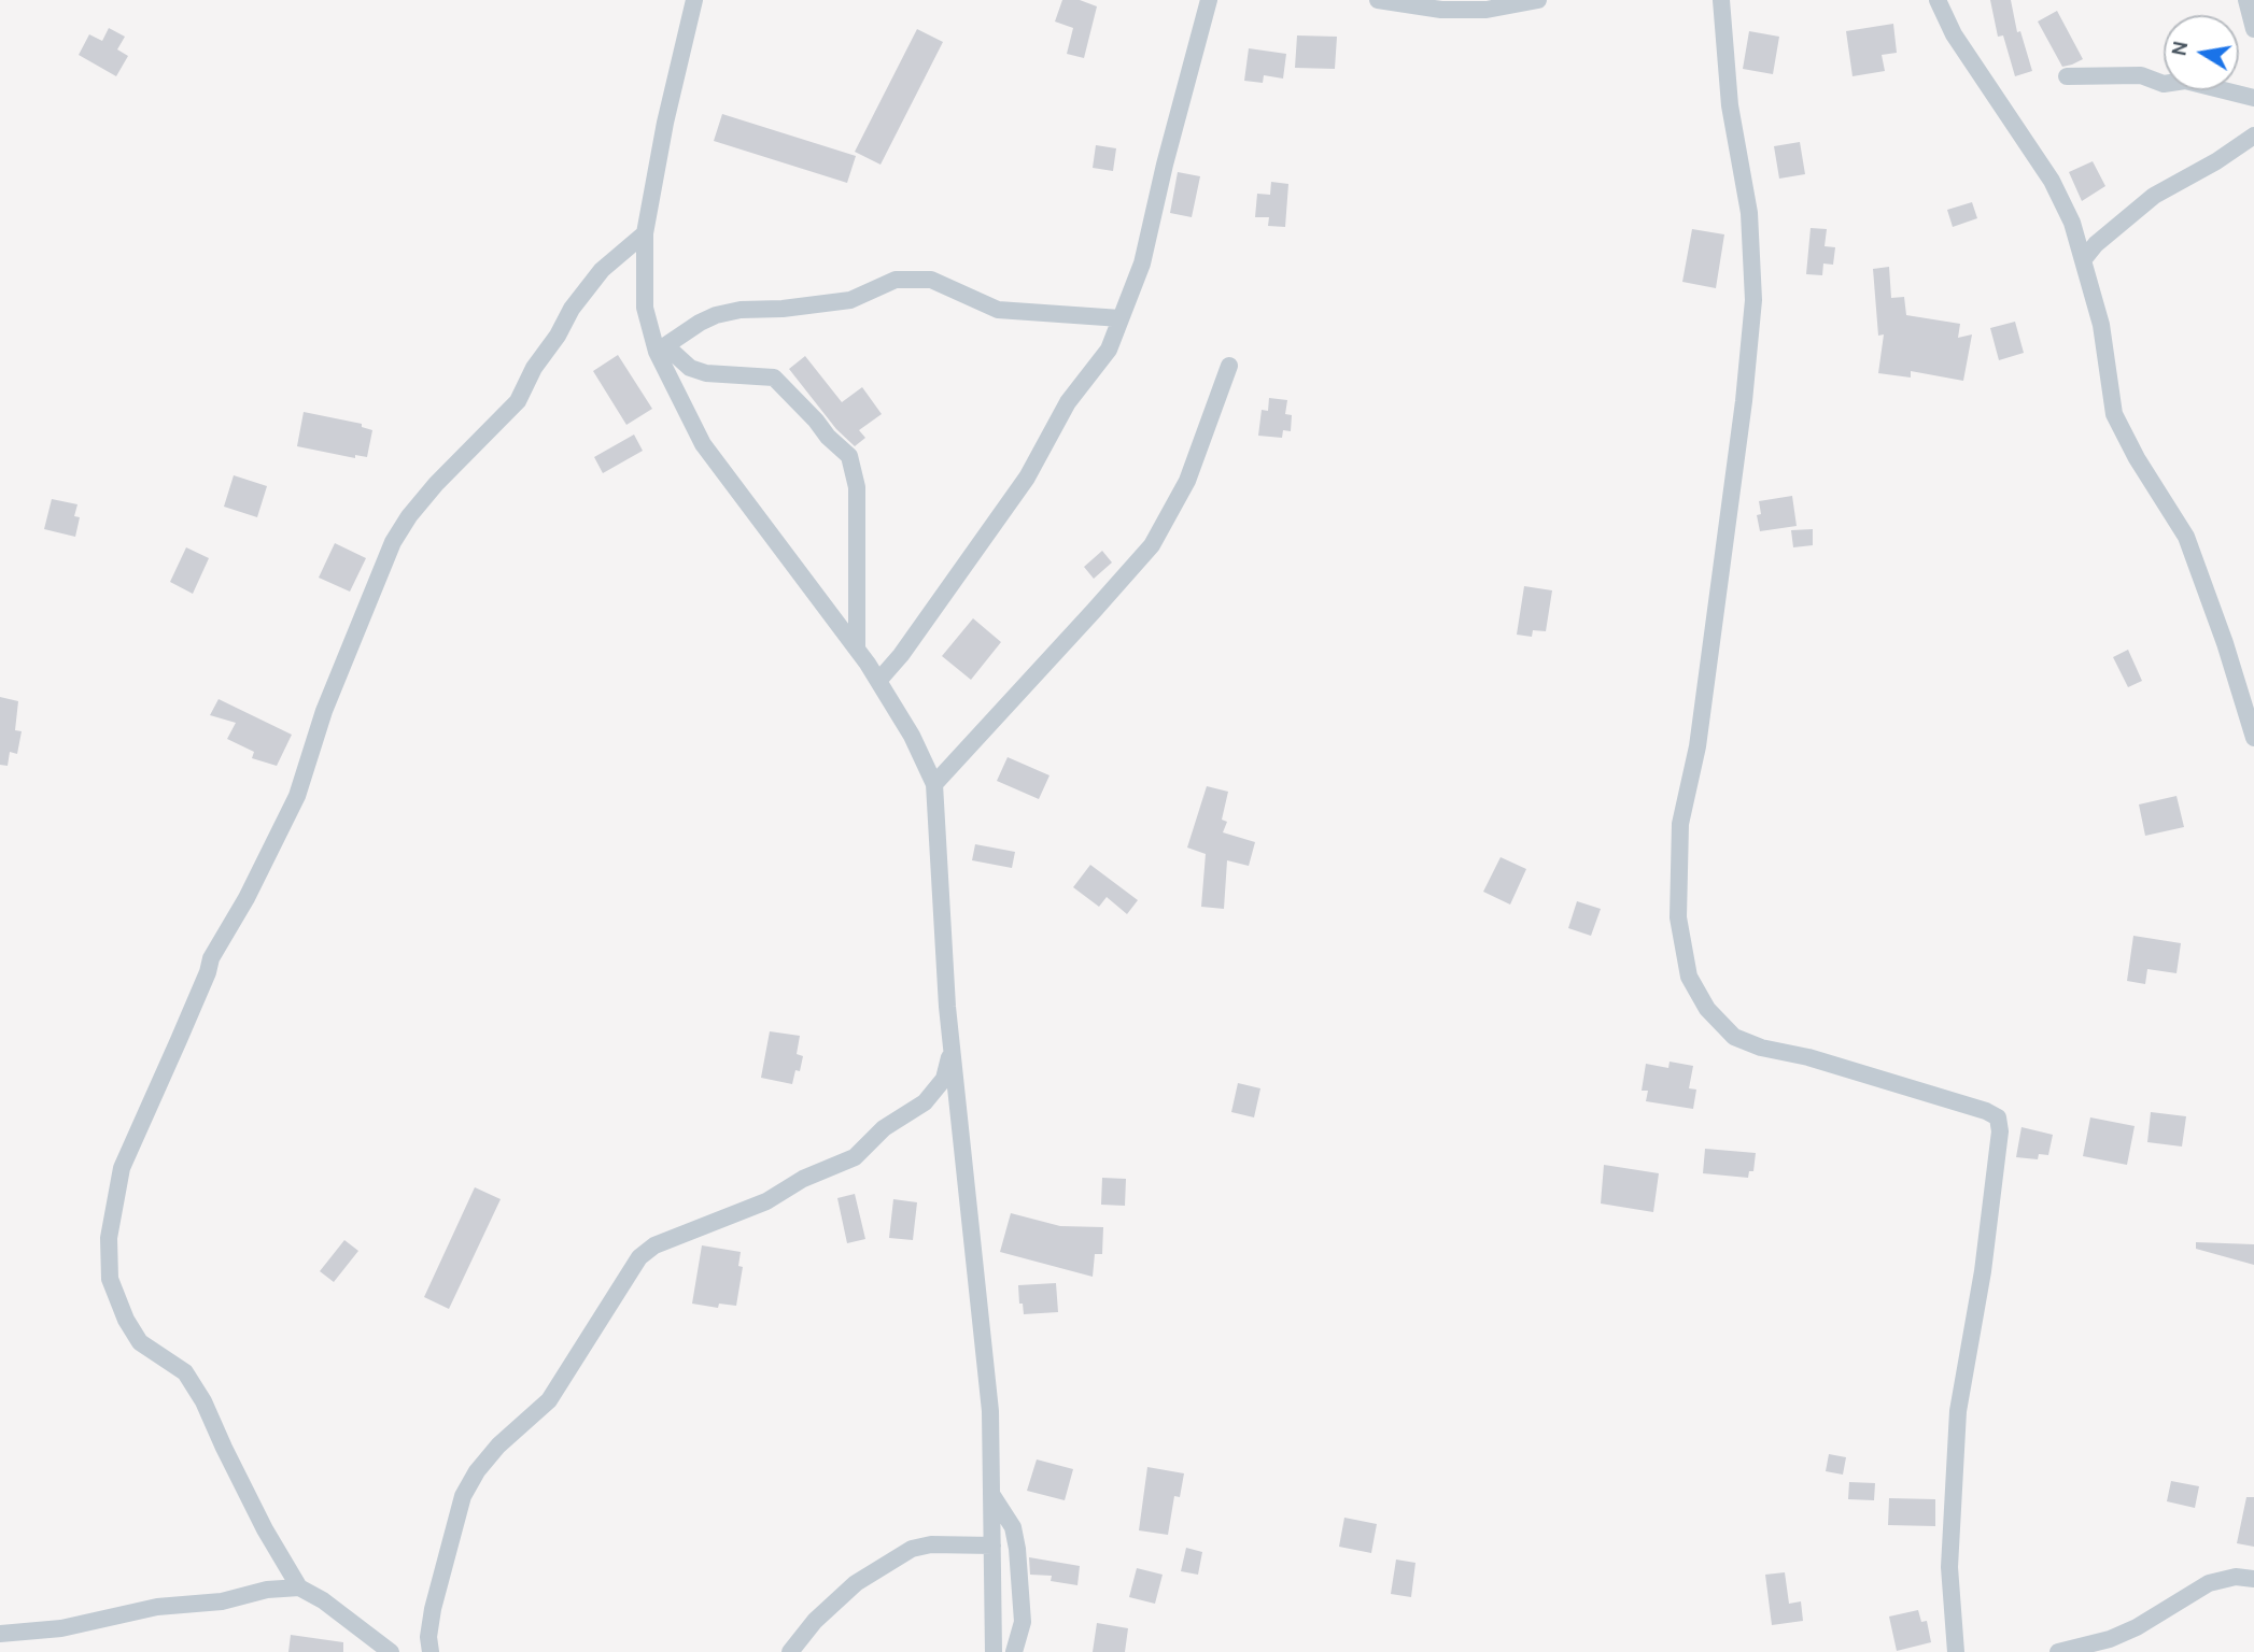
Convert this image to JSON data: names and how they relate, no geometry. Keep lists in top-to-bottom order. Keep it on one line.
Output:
{"north":"left"}
